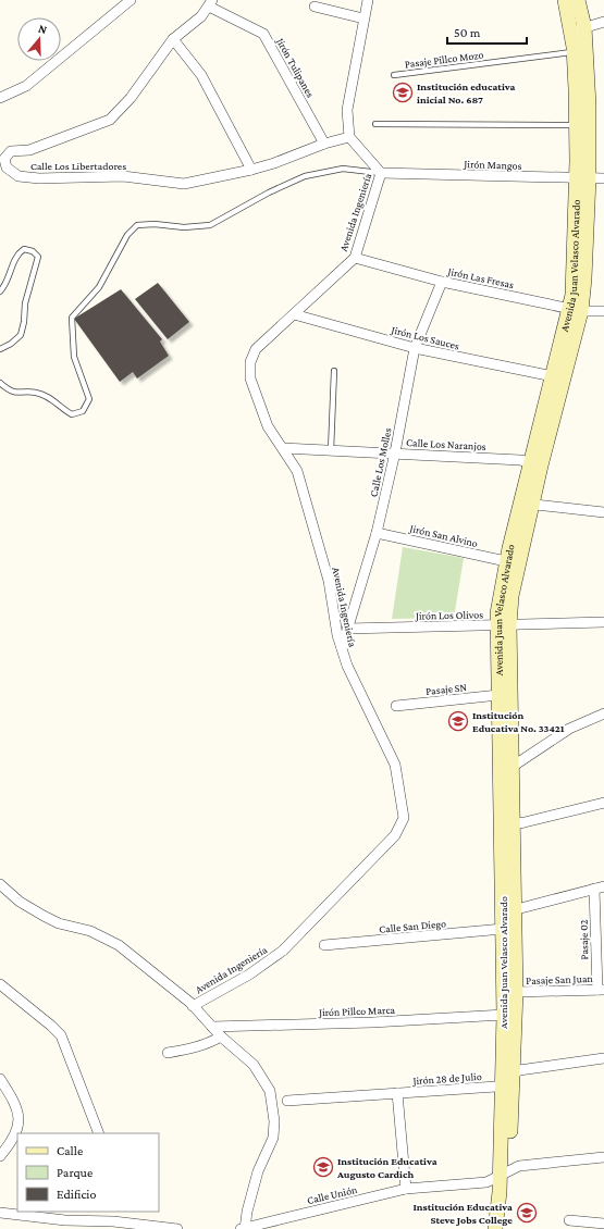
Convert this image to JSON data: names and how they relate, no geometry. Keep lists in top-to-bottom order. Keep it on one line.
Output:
{"streets":{"street":["Jirón Tulipanes","Jirón Mangos","Calle Los Libertadores","Avenida Ingeniería","Avenida Juan Velasco Alvarado","Jirón Las Fresas","Jirón Los Sauces","Calle Los Naranjos","Calle Los Molles","Jirón San Alvino","Jirón Los Olivos","Pasaje SN","Calle San Diego","Pasaje 02","Pasaje San Juan","Jirón Pillco Marca","Jirón 28 de Julio","Calle Unión"],"lane":["Pasaje Pillco Mozo"]},"crossings":[["Pasaje Pillco Mozo","Avenida Juan Velasco Alvarado"],["Jirón Tulipanes","Calle Los Libertadores"],["Jirón Mangos","Avenida Ingeniería"],["Jirón Mangos","Avenida Juan Velasco Alvarado"],["Calle Los Libertadores","Avenida Ingeniería"],["Avenida Ingeniería","Jirón Las Fresas"],["Avenida Ingeniería","Jirón Los Sauces"],["Avenida Ingeniería","Calle Los Naranjos"],["Avenida Ingeniería","Calle Los Molles"],["Avenida Ingeniería","Jirón Pillco Marca"],["Avenida Ingeniería","Calle Unión"],["Avenida Juan Velasco Alvarado","Jirón Las Fresas"],["Avenida Juan Velasco Alvarado","Jirón Los Sauces"],["Avenida Juan Velasco Alvarado","Calle Los Naranjos"],["Avenida Juan Velasco Alvarado","Jirón San Alvino"],["Avenida Juan Velasco Alvarado","Jirón Los Olivos"],["Avenida Juan Velasco Alvarado","Pasaje SN"],["Avenida Juan Velasco Alvarado","Calle San Diego"],["Avenida Juan Velasco Alvarado","Pasaje San Juan"],["Avenida Juan Velasco Alvarado","Jirón Pillco Marca"],["Avenida Juan Velasco Alvarado","Jirón 28 de Julio"],["Avenida Juan Velasco Alvarado","Calle Unión"],["Jirón Las Fresas","Calle Los Molles"],["Jirón Los Sauces","Calle Los Molles"],["Calle Los Naranjos","Calle Los Molles"],["Calle Los Molles","Jirón San Alvino"],["Calle Los Molles","Jirón Los Olivos"],["Pasaje 02","Pasaje San Juan"]],"places":{"school or university":["Institución educativa inicial No. 687","Institución Educativa No. 33421","Institución Educativa Augusto Cardich","Institución Educativa Steve Jobs College"]},"legend":["Calle","Parque","Edificio"],"scale_bar":"50 m","north":"top"}
